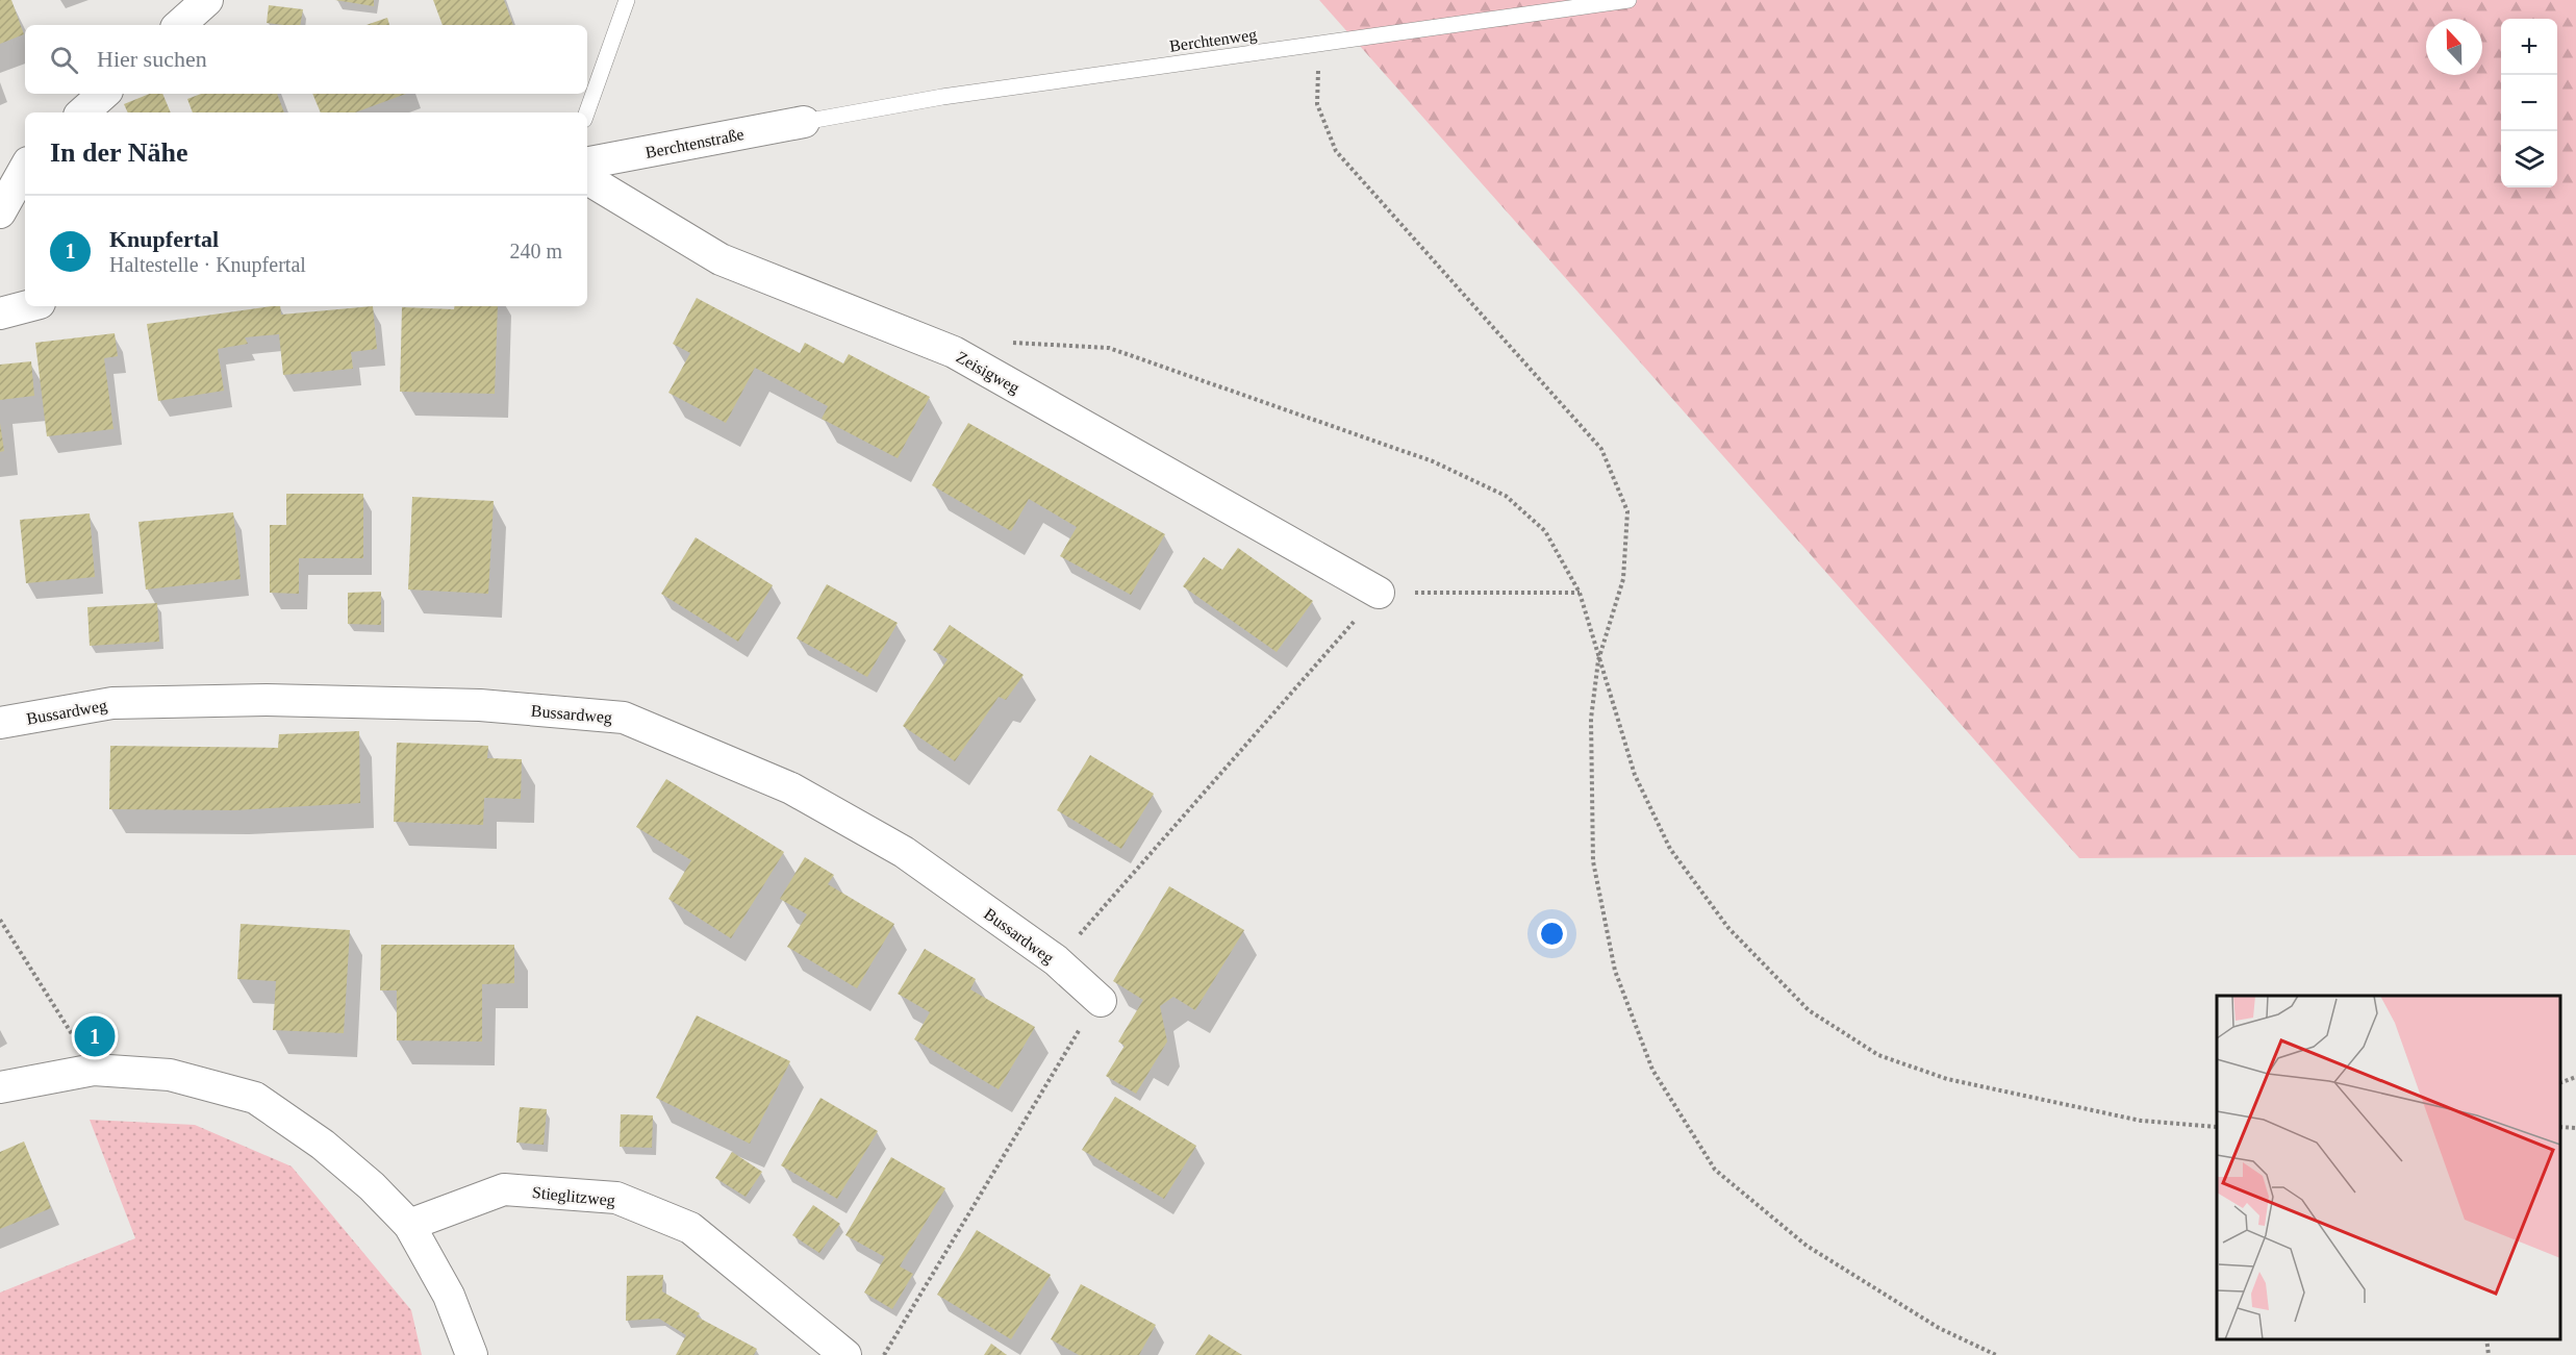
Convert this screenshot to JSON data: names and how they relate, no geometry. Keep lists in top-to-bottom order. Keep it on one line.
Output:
{"streets":{"street":["Berchtenstraße","Zeisigweg","Bussardweg","Stieglitzweg"],"lane":["Berchtenweg"]},"crossings":[["Berchtenweg","Berchtenstraße"]],"north":"top","page":{"map_buttons":["+","−"],"search":"Hier suchen","heading":"In der Nähe","list":[{"mark":"1","name":"Knupfertal","note":"Haltestelle · Knupfertal","value":"240 m"}],"pins":"1"}}
